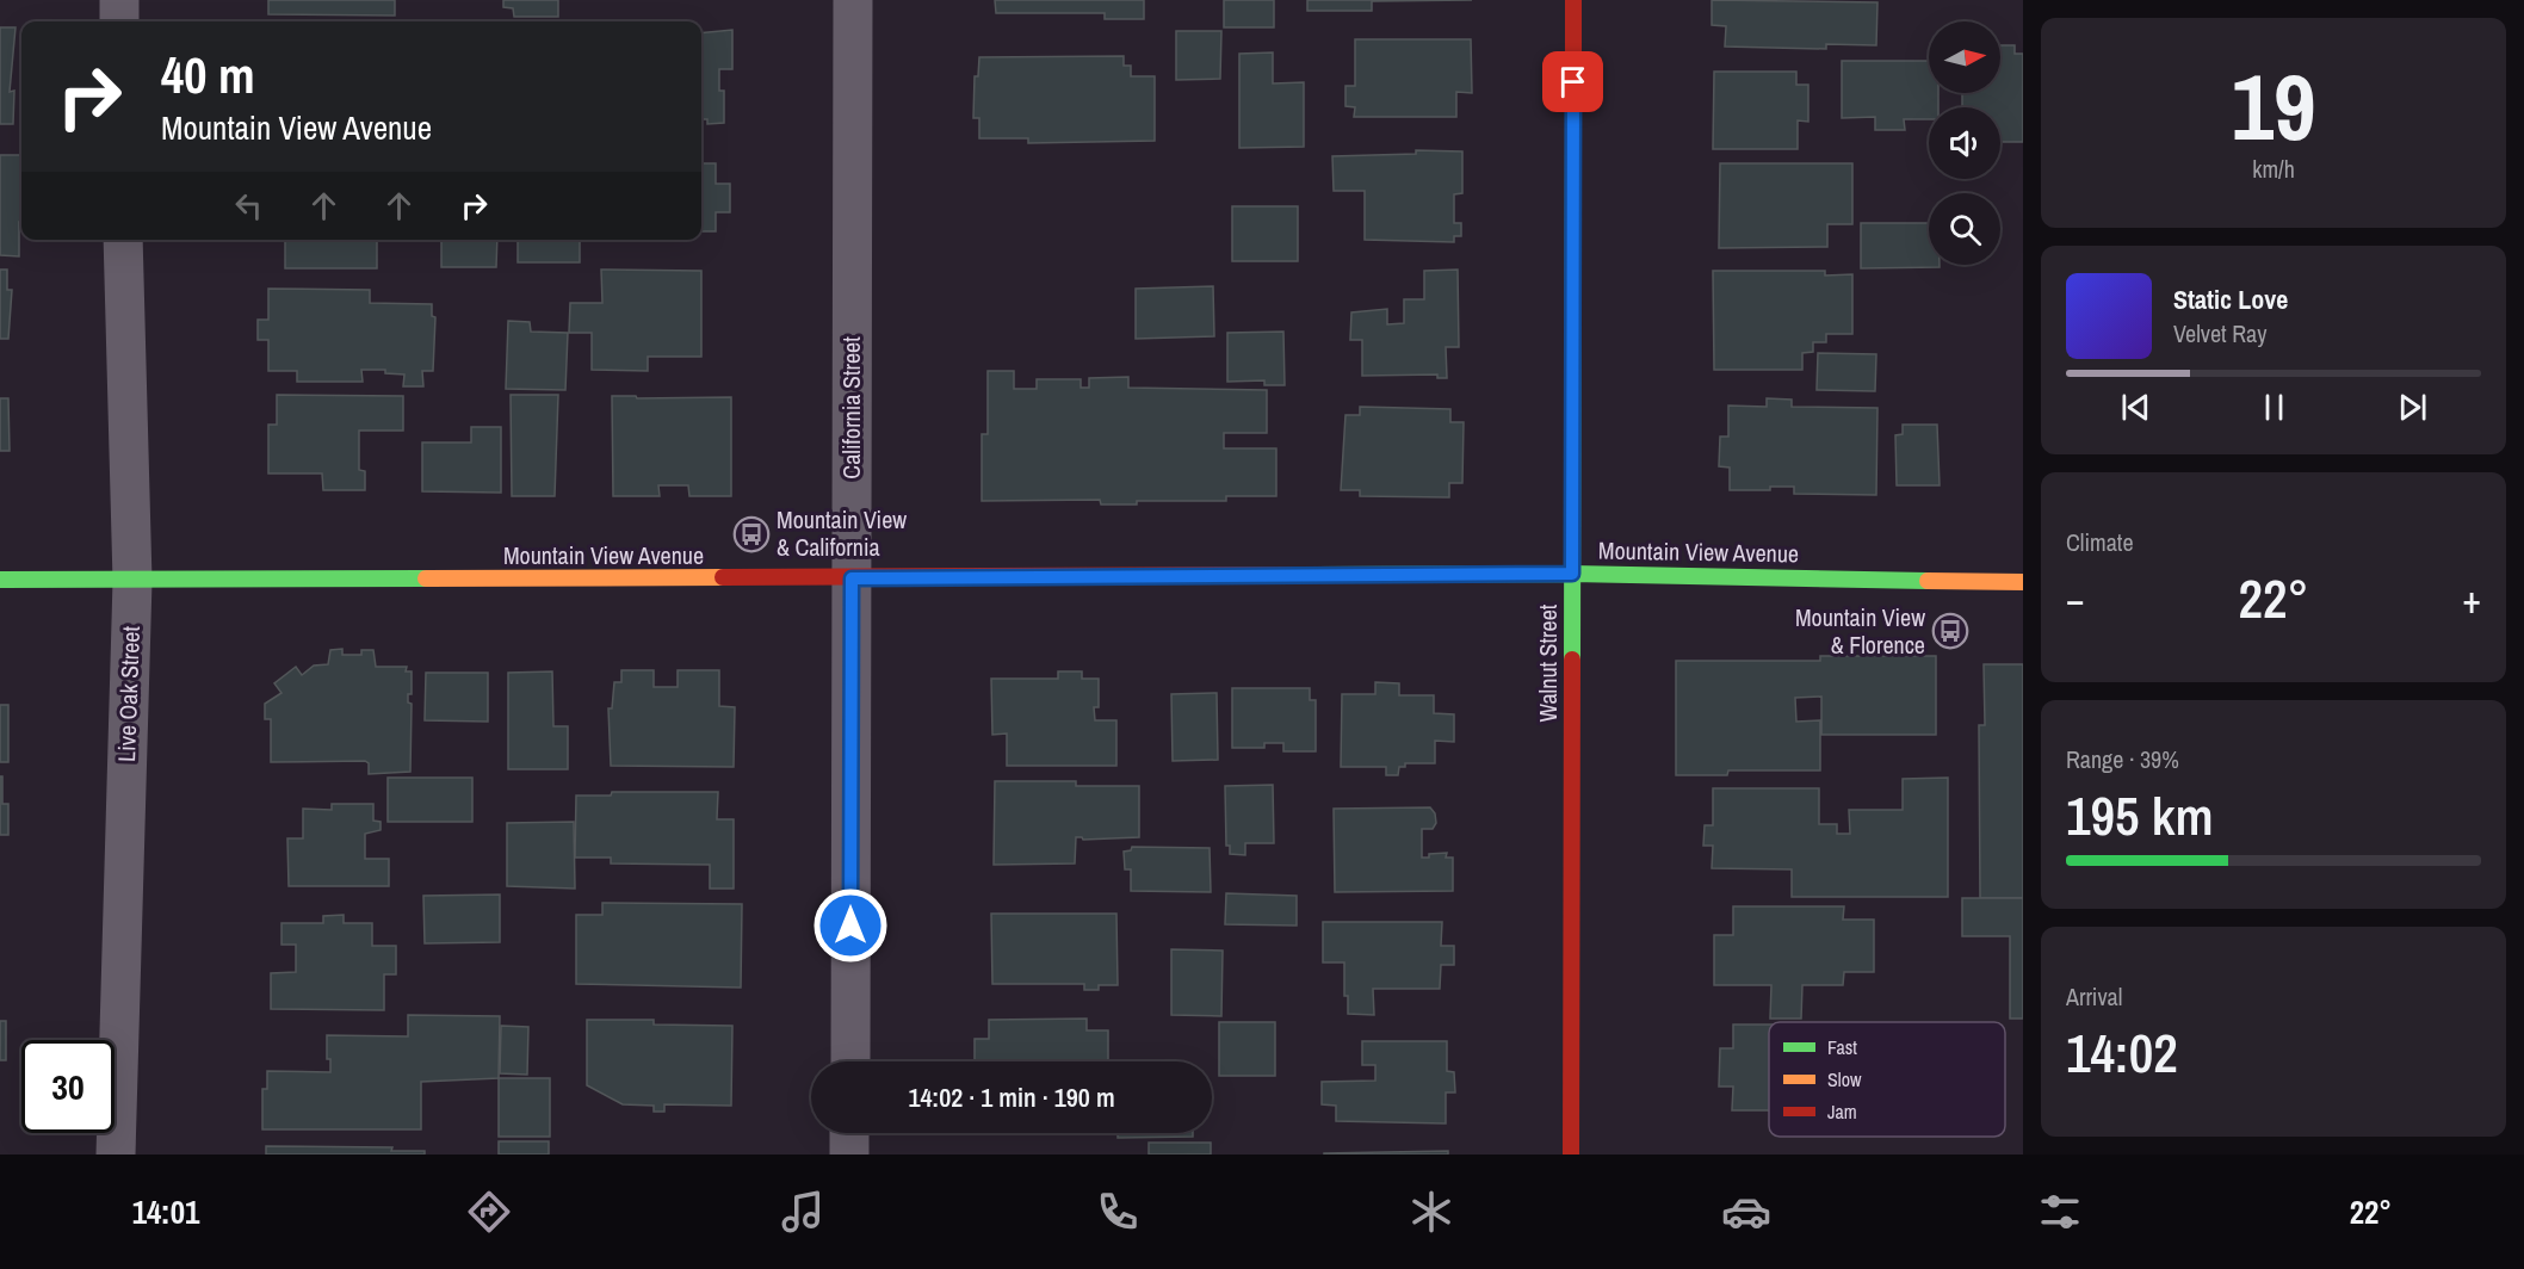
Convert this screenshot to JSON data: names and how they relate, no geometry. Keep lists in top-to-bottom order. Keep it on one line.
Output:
{"streets":{"street":["California Street","Mountain View Avenue","Walnut Street","Live Oak Street"]},"crossings":[["California Street","Mountain View Avenue"],["Mountain View Avenue","Walnut Street"],["Mountain View Avenue","Live Oak Street"]],"places":{"bus stop":["Mountain View & California","Mountain View & Florence"]},"legend":["Fast","Slow","Jam"],"north":"right","page":{"tile":[["19","km/h"],"Climate",["Range · 39%","195 km"],["Arrival","14:02"]],"turn":["40 m","Mountain View Avenue"],"song":["Static Love","Velvet Ray"],"heat":["−","22°","+"],"limit":"30","trip":"14:02 · 1 min · 190 m","tabs":["14:01","22°"]}}
